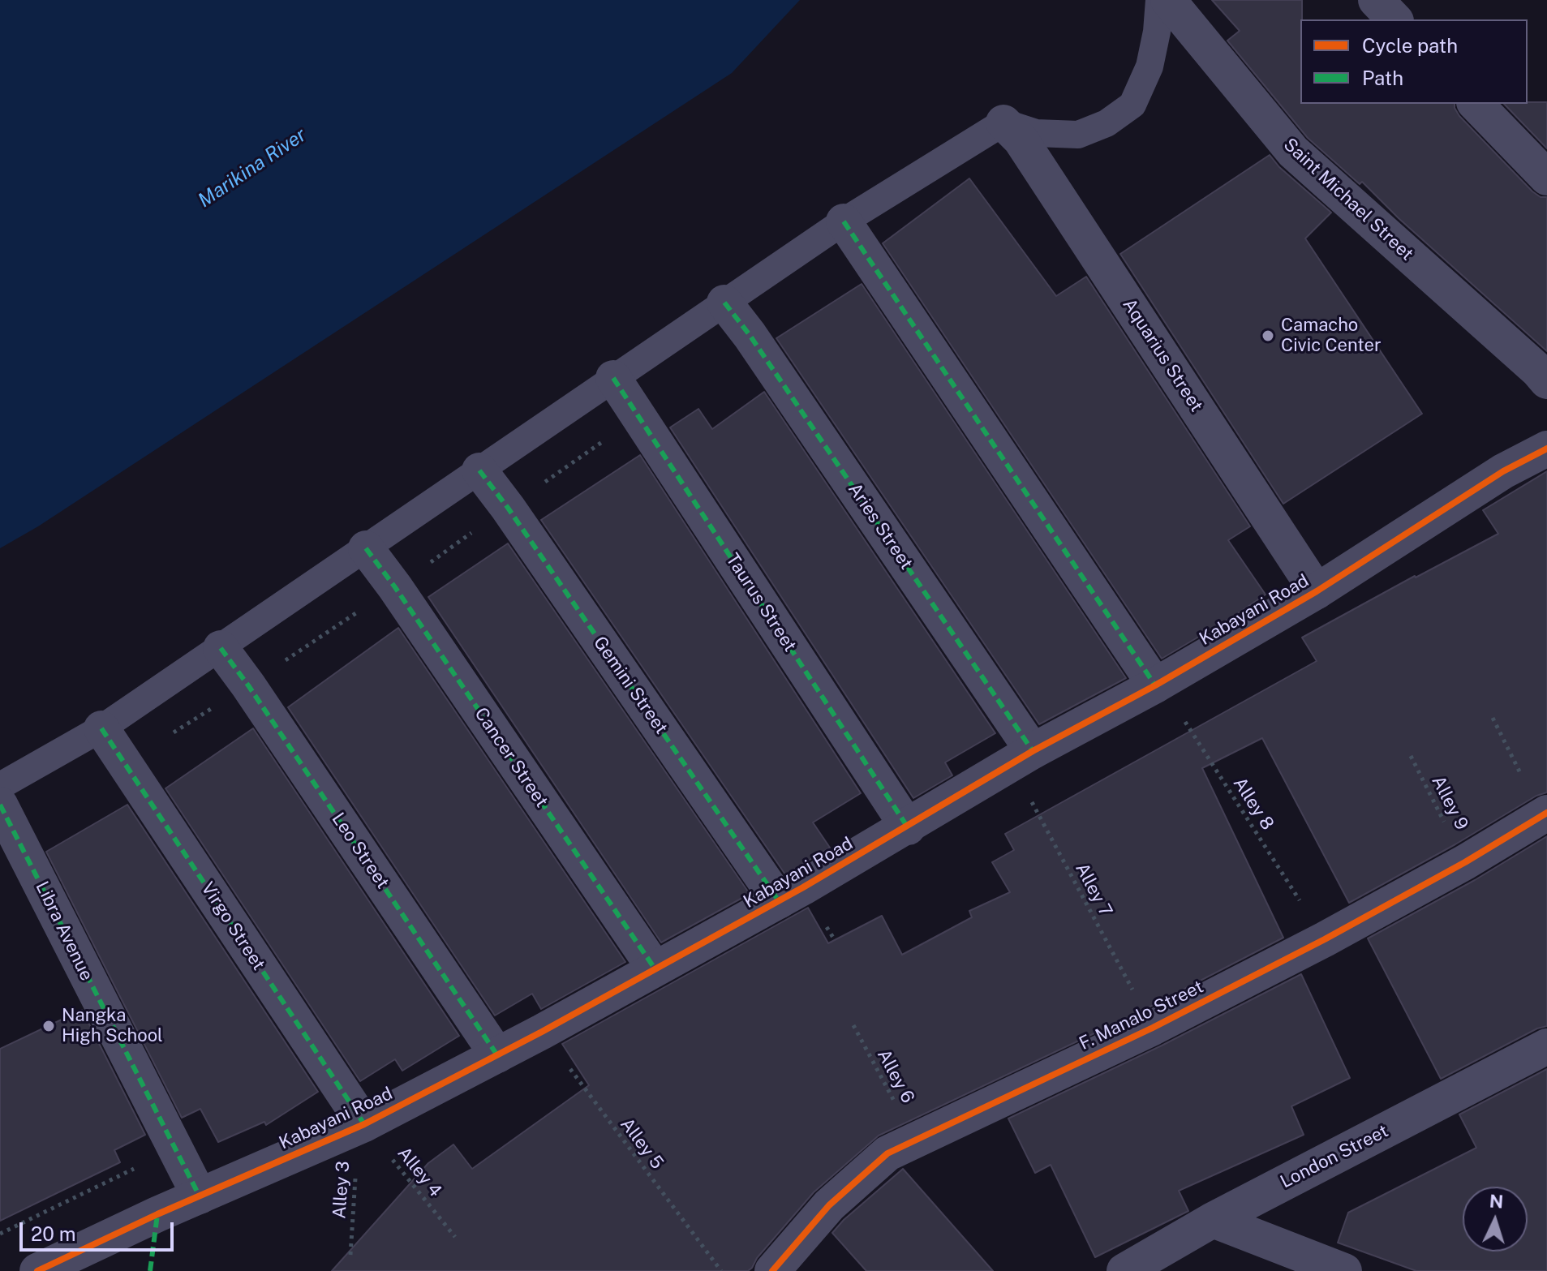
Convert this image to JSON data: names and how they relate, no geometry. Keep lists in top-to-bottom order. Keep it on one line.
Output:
{"streets":{"street":["Saint Michael Street","Aquarius Street","Aries Street","Taurus Street","Kabayani Road","Gemini Street","Cancer Street","Leo Street","Virgo Street","Libra Avenue","F. Manalo Street","London Street"],"path":["Alley 9","Alley 8","Alley 7","Alley 6","Alley 5","Alley 4","Alley 3"]},"crossings":[["Aquarius Street","Kabayani Road"],["Aries Street","Kabayani Road"],["Aries Street","Alley 7"],["Taurus Street","Kabayani Road"],["Kabayani Road","Gemini Street"],["Kabayani Road","Cancer Street"],["Kabayani Road","Alley 8"],["Kabayani Road","Leo Street"],["Kabayani Road","Alley 7"],["Kabayani Road","Virgo Street"],["Kabayani Road","Libra Avenue"],["Kabayani Road","Alley 5"],["Kabayani Road","Alley 4"],["Kabayani Road","Alley 3"],["Alley 9","F. Manalo Street"],["Alley 8","F. Manalo Street"],["Alley 7","F. Manalo Street"],["Virgo Street","Alley 4"],["Virgo Street","Alley 3"],["F. Manalo Street","Alley 6"],["Alley 4","Alley 3"]],"water":["Marikina River"],"places":["Camacho Civic Center","Nangka High School"],"legend":["Cycle path","Path"],"scale_bar":"20 m","north":"top"}
